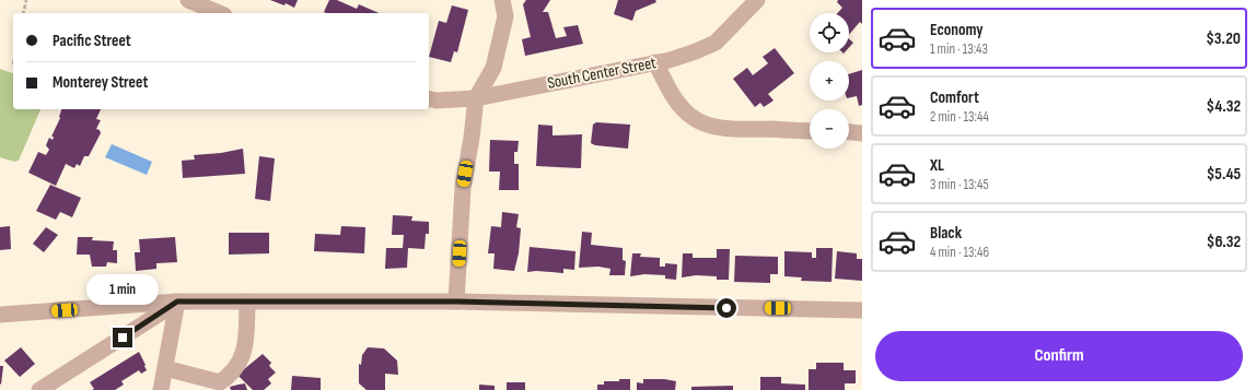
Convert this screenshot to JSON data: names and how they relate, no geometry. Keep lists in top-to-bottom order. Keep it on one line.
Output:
{"streets":{"street":["South Center Street"]},"page":{"list":[{"name":"Economy","note":"1 min · 13:43","value":"$3.20"},{"name":"Comfort","note":"2 min · 13:44","value":"$4.32"},{"name":"XL","note":"3 min · 13:45","value":"$5.45"},{"name":"Black","note":"4 min · 13:46","value":"$6.32"}],"map_buttons":["+","−"],"banner":["Pacific Street","Monterey Street"],"bubble":"1 min","buttons":"Confirm"}}
